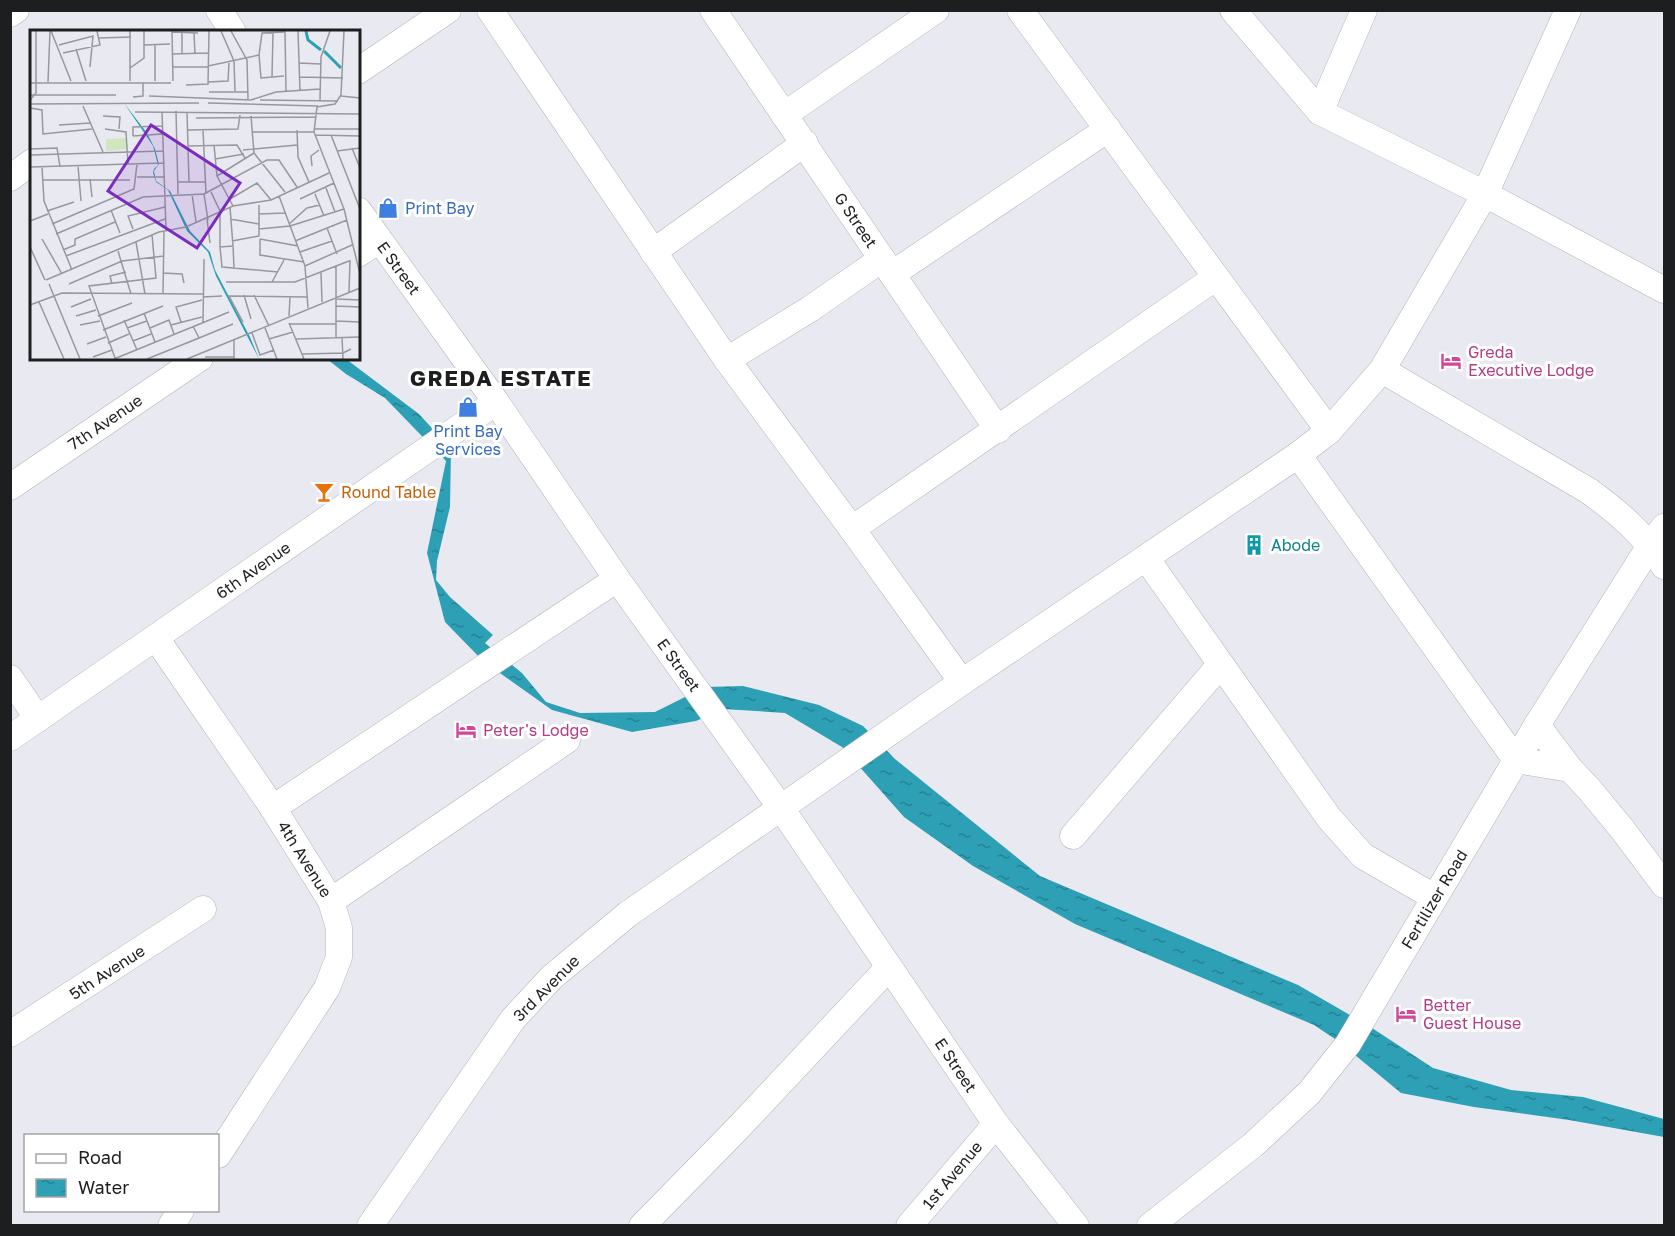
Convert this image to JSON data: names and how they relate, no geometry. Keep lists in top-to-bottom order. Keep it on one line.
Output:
{"streets":{"street":["G Street","E Street","7th Avenue","6th Avenue","4th Avenue","Fertilizer Road","5th Avenue","3rd Avenue","1st Avenue"]},"crossings":[["E Street","6th Avenue"],["E Street","3rd Avenue"],["E Street","1st Avenue"],["6th Avenue","4th Avenue"]],"districts":["GREDA ESTATE"],"places":{"shop":["Print Bay","Print Bay Services"],"hotel":["Greda Executive Lodge","Peter's Lodge","Better Guest House"],"bar":["Round Table"],"building":["Abode"]},"legend":["Road","Water"]}
